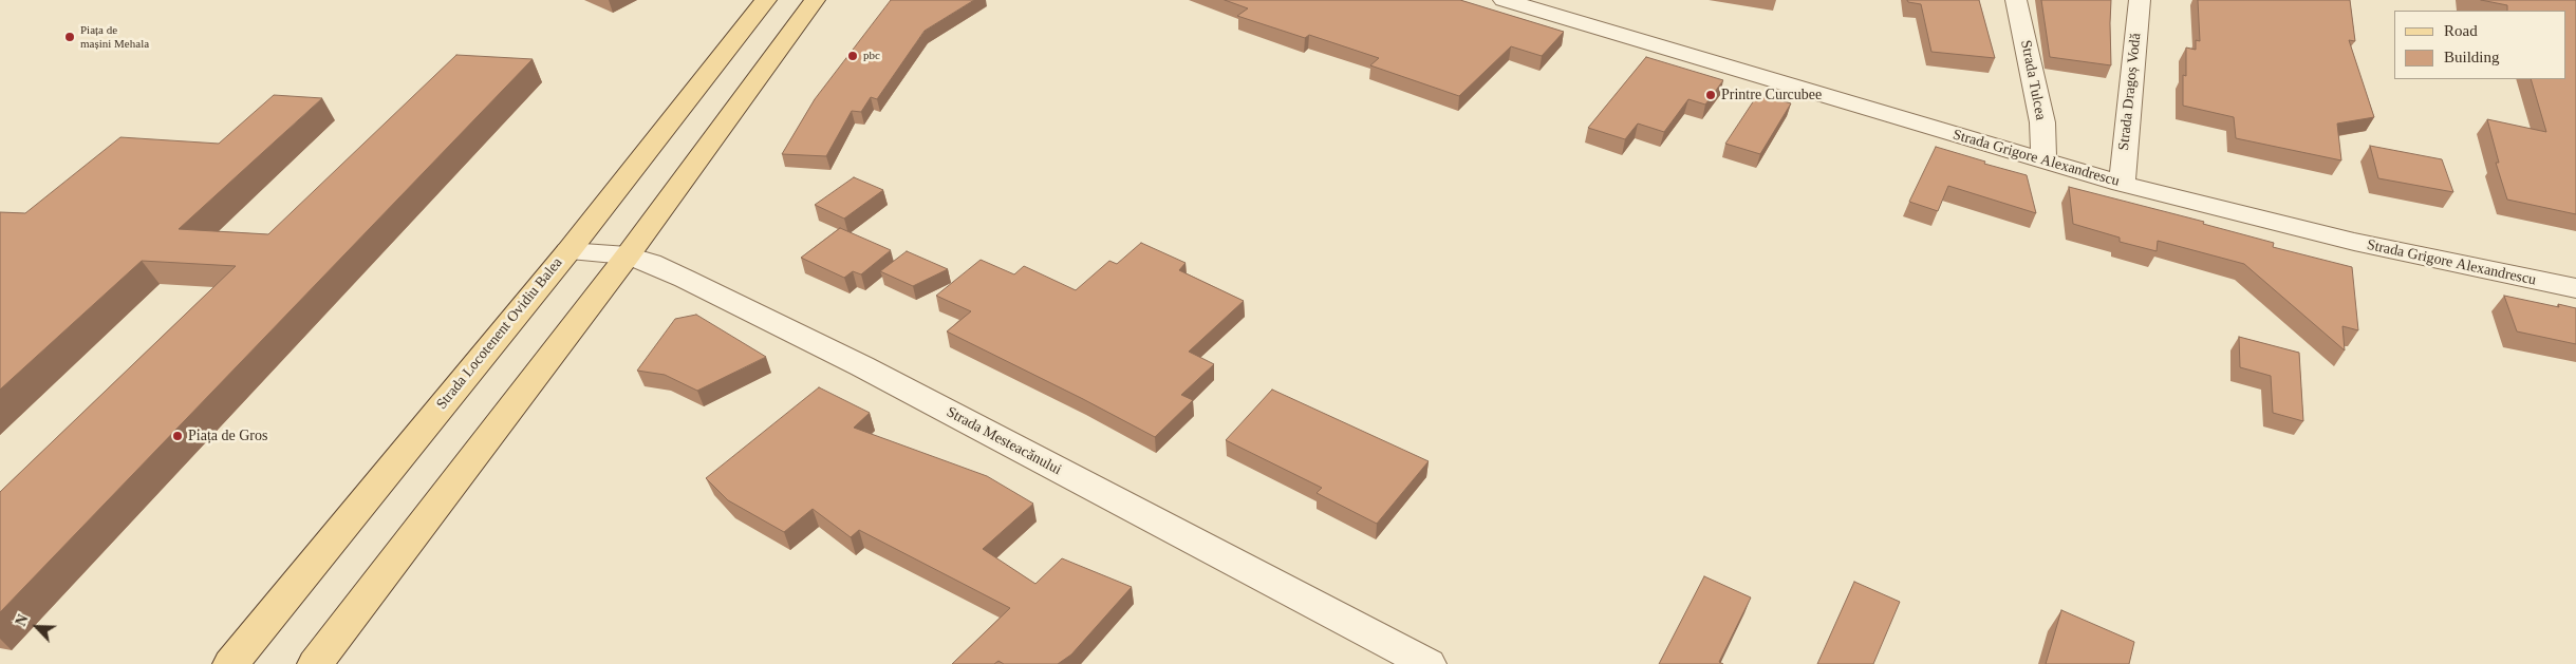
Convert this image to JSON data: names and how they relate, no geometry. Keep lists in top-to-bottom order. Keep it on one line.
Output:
{"streets":{"main road":["Strada Locotenent Ovidiu Balea"],"street":["Strada Tulcea","Strada Dragoș Vodă","Strada Grigore Alexandrescu","Strada Mesteacănului"]},"crossings":[["Strada Tulcea","Strada Grigore Alexandrescu"],["Strada Dragoș Vodă","Strada Grigore Alexandrescu"],["Strada Locotenent Ovidiu Balea","Strada Mesteacănului"]],"places":["Piața de mașini Mehala","pbc","Printre Curcubee","Piața de Gros"],"legend":["Road","Building"],"north":"top left"}
